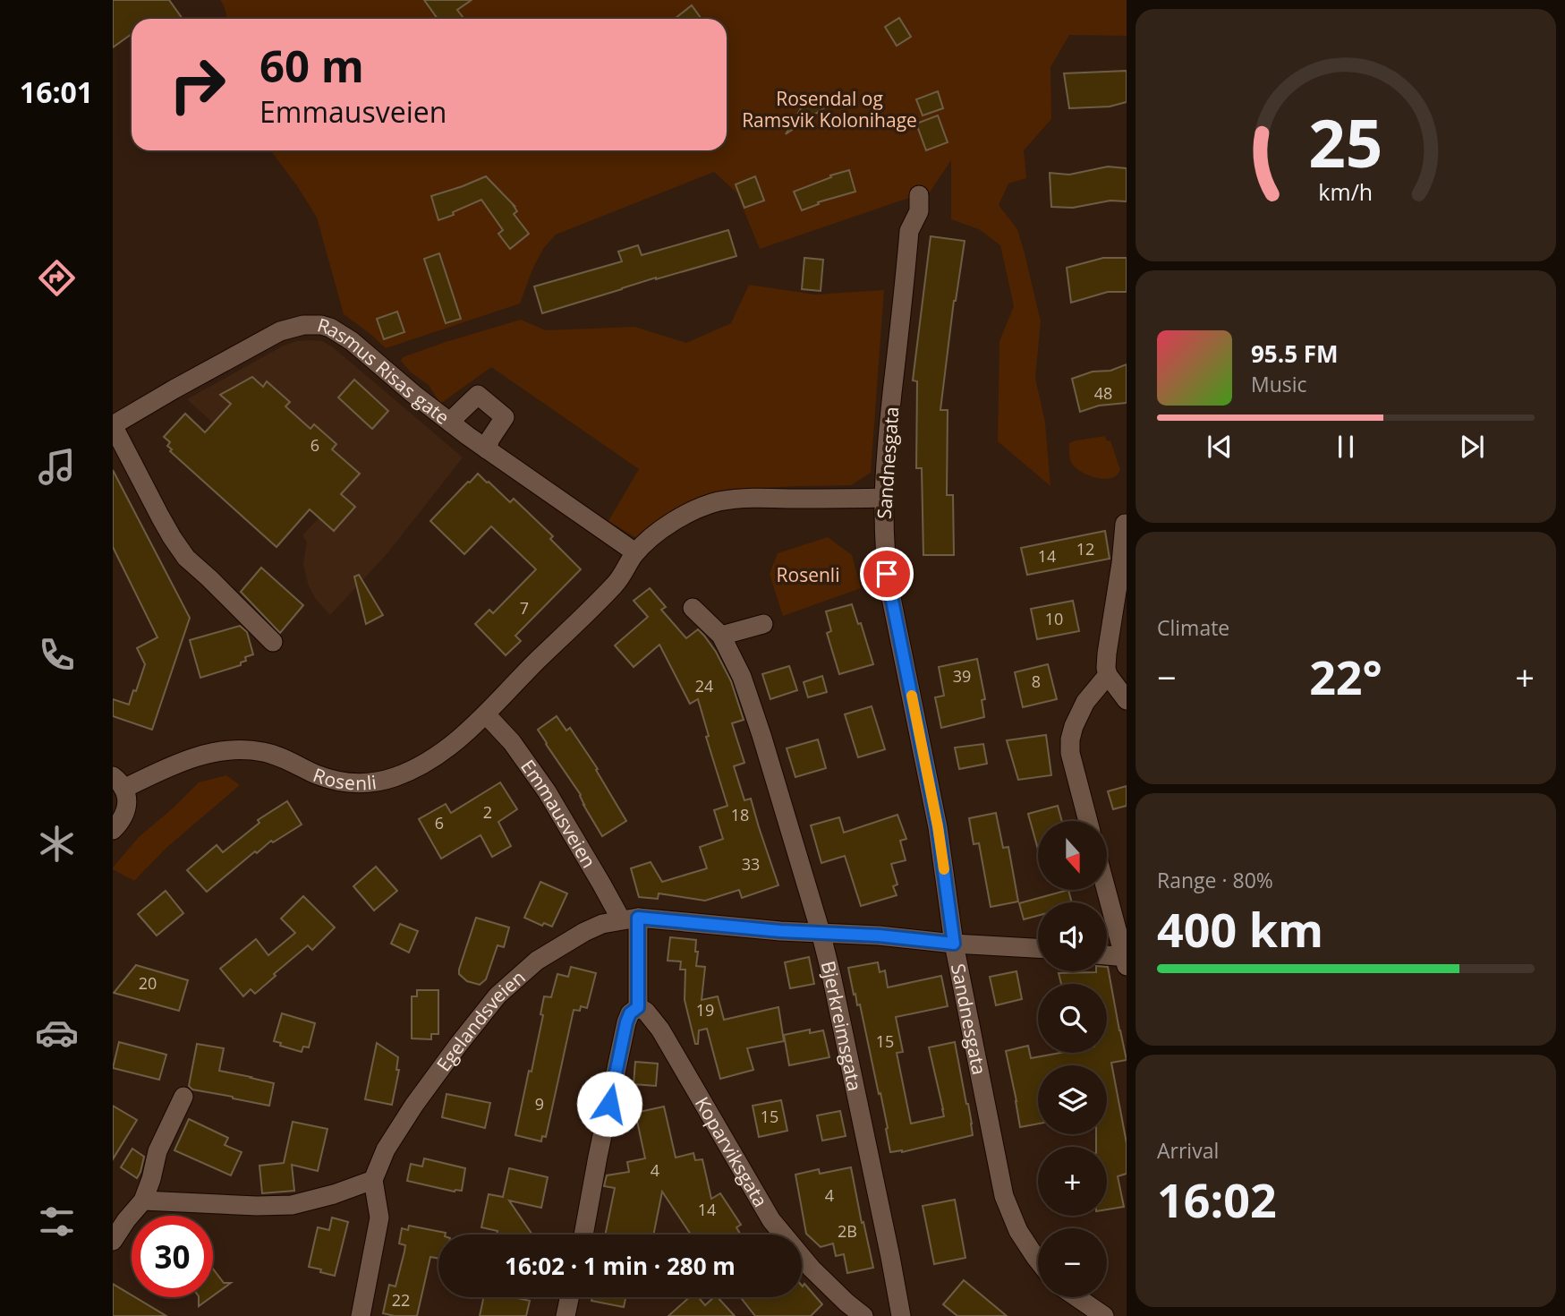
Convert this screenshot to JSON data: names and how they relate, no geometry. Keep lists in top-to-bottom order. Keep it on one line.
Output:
{"streets":{"street":["Rasmus Risas gate","Sandnesgata","Rosenli","Emmausveien","Egelandsveien","Bjerkreimsgata","Koparviksgata"]},"crossings":[["Rasmus Risas gate","Rosenli"],["Sandnesgata","Rosenli"],["Rosenli","Emmausveien"],["Emmausveien","Egelandsveien"]],"parks":["Rosendal og Ramsvik Kolonihage","Rosenli"],"house_numbers":["48","6","12","14","7","10","39","8","24","2","18","6","33","20","19","15","9","15","4","4","14","2B","22"],"north":"bottom","page":{"tabs":"16:01","turn":["60 m","Emmausveien"],"song":["95.5 FM","Music"],"tile":["Climate",["Range · 80%","400 km"],["Arrival","16:02"]],"heat":["−","22°","+"],"map_buttons":["+","−"],"limit":"30","trip":"16:02 · 1 min · 280 m","gauge":["25","km/h"]}}
